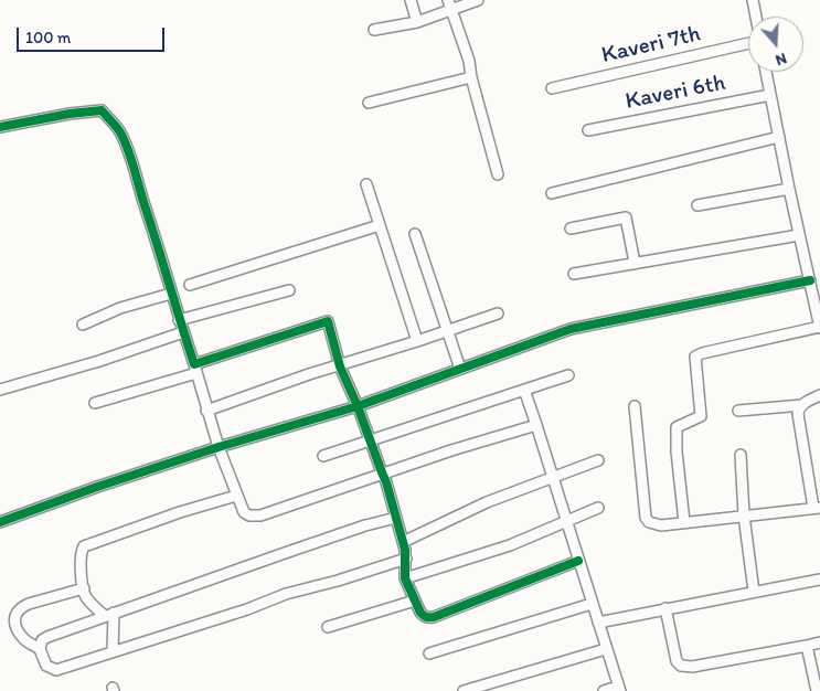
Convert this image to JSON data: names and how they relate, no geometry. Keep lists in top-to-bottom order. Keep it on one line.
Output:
{"streets":{"street":["Kaveri 7th","Kaveri 6th"]},"scale_bar":"100 m","north":"bottom"}
